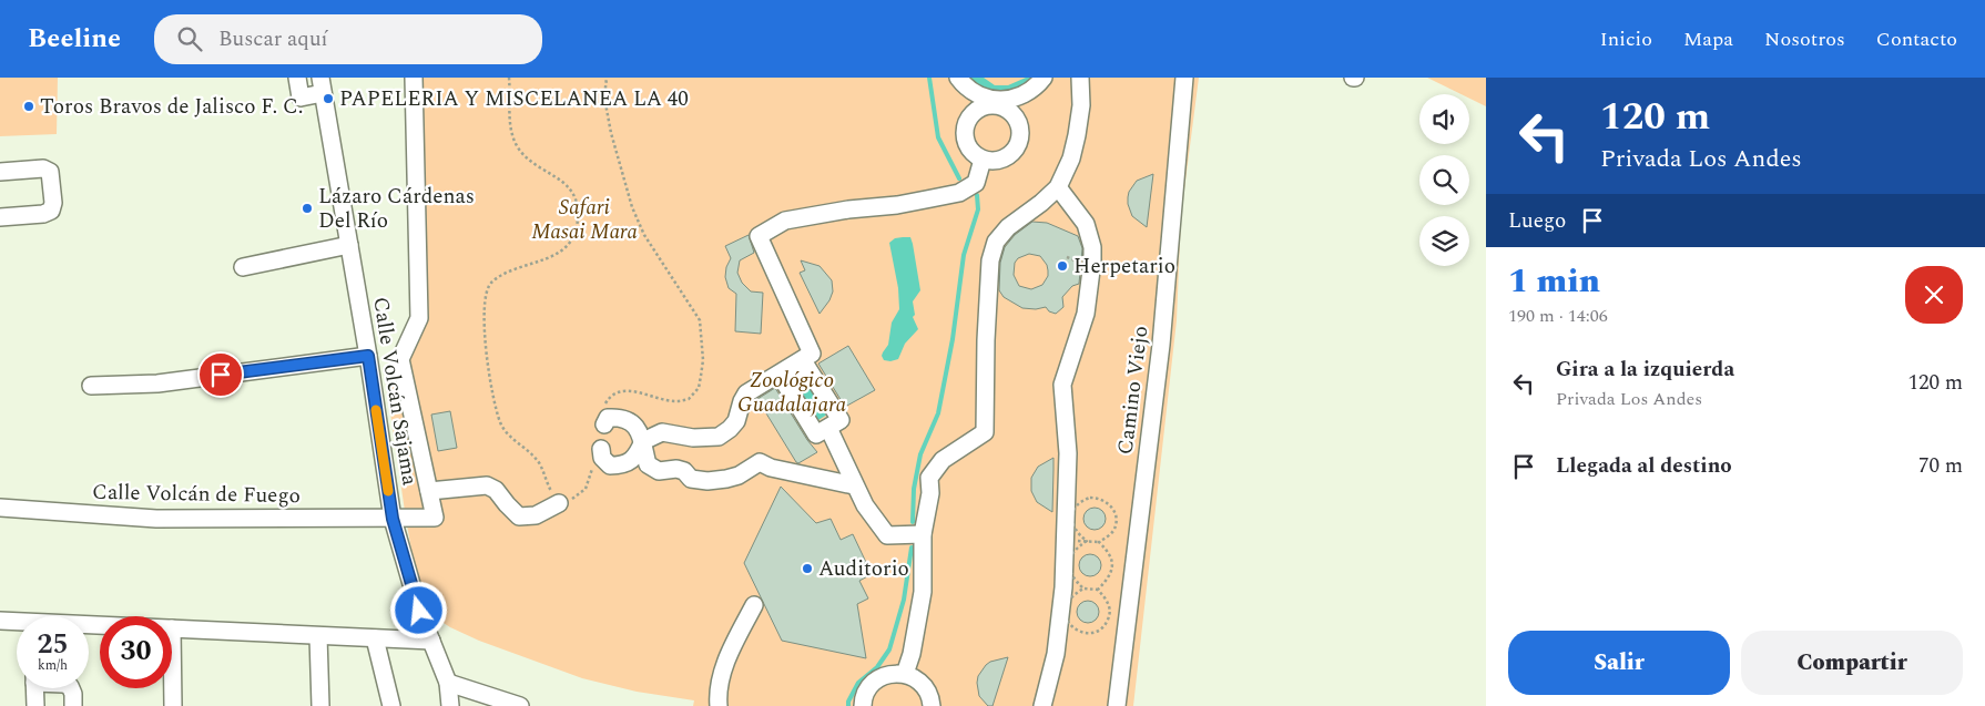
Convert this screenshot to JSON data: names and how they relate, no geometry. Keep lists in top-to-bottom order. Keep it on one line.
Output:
{"streets":{"street":["Camino Viejo","Calle Volcán Sajama","Calle Volcán de Fuego"]},"crossings":[["Calle Volcán Sajama","Calle Volcán de Fuego"]],"parks":["Safari Masai Mara","Zoológico Guadalajara"],"places":["PAPELERIA Y MISCELANEA LA 40","Toros Bravos de Jalisco F. C.","Lázaro Cárdenas Del Río","Herpetario","Auditorio"],"page":{"header":"Beeline","search":"Buscar aquí","nav":["Inicio","Mapa","Nosotros","Contacto"],"turn":["120 m","Privada Los Andes"],"then":"Luego","heading":["1 min","190 m · 14:06"],"list":[{"name":"Gira a la izquierda","note":"Privada Los Andes","value":"120 m"},{"name":"Llegada al destino","value":"70 m"}],"speed":"25 km/h","limit":"30","buttons":["Salir","Compartir"]}}
